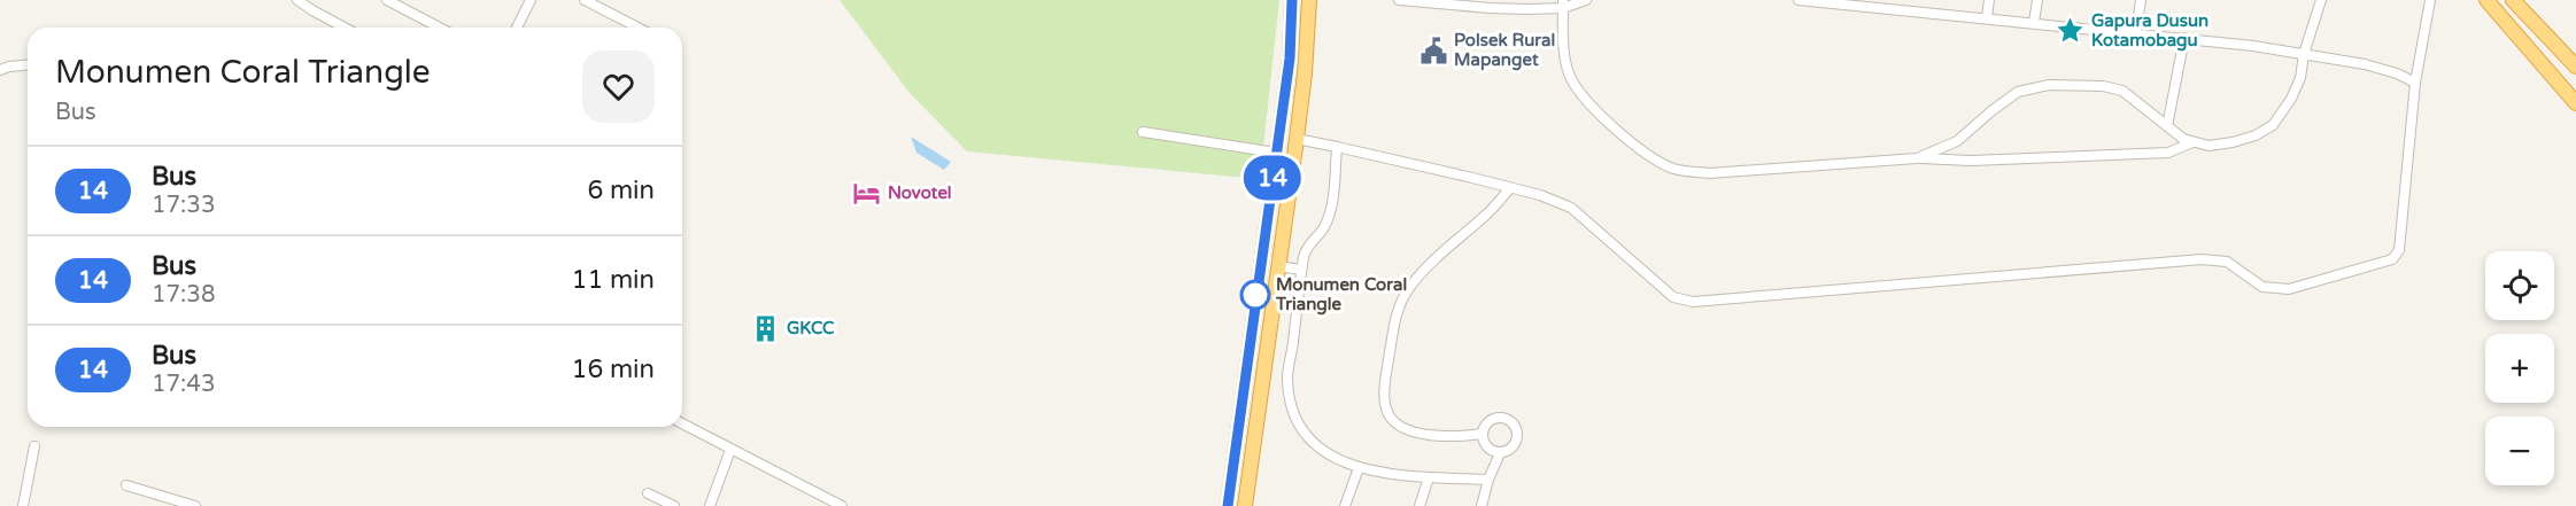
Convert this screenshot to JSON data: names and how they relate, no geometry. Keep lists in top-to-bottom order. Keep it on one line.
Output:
{"places":{"place":["Gapura Dusun Kotamobagu"],"public building":["Polsek Rural Mapanget"],"hotel":["Novotel"],"other":["Monumen Coral Triangle"],"building":["GKCC"]},"lines":["bus line 14"],"page":{"on_map":"14","heading":["Monumen Coral Triangle","Bus"],"list":[{"mark":"14","name":"Bus","note":"17:33","value":"6 min"},{"mark":"14","name":"Bus","note":"17:38","value":"11 min"},{"mark":"14","name":"Bus","note":"17:43","value":"16 min"}],"map_buttons":["+","−"]}}
